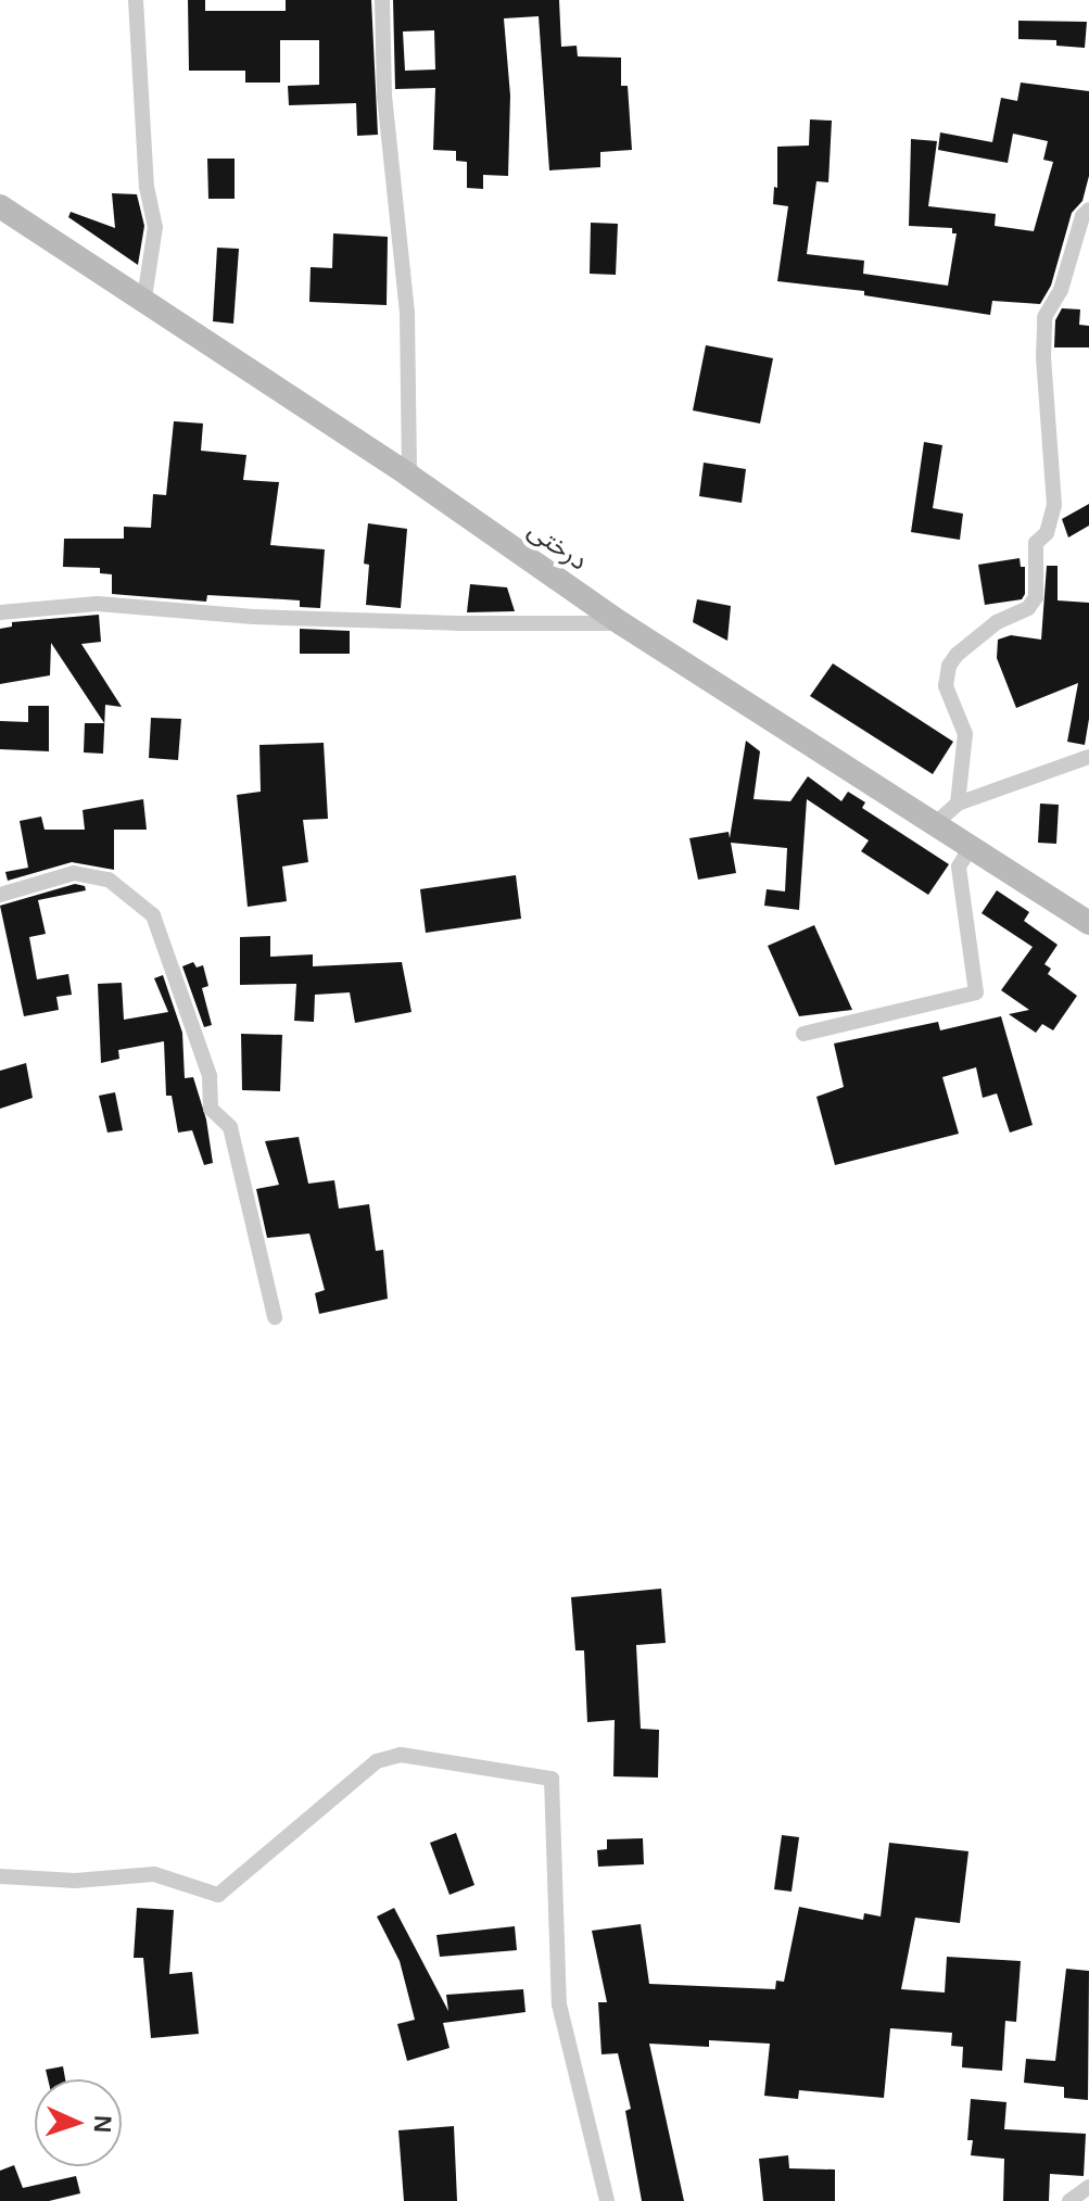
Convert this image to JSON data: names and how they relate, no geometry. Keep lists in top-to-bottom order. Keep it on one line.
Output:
{"streets":{"street":["درختی"]},"north":"right"}
